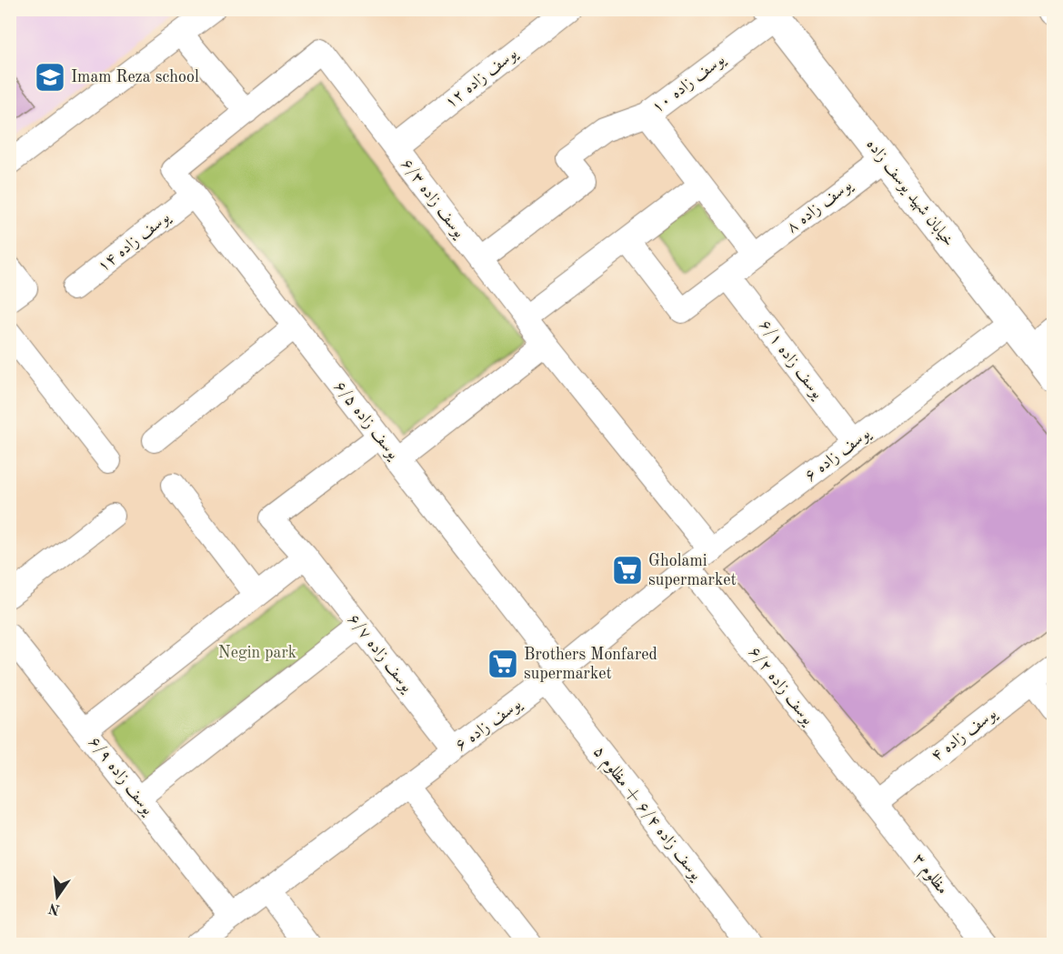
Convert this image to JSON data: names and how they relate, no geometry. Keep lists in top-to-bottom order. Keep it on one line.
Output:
{"streets":{"street":["یوسف زاده ۱۲","یوسف زاده ۱۰","خیابان شهید یوسف زاده","یوسف زاده ۶/۳","یوسف زاده ۸","یوسف زاده ۱۴","یوسف زاده ۶/۱","یوسف زاده ۶/۵","یوسف زاده ۶","یوسف زاده ۶/۷","یوسف زاده ۶/۲","یوسف زاده ۴","یوسف زاده ۶/۹","یوسف زاده ۶/۴ + مظلوم ۵","مظلوم ۳"]},"crossings":[["یوسف زاده ۱۲","یوسف زاده ۶/۳"],["یوسف زاده ۱۰","خیابان شهید یوسف زاده"],["یوسف زاده ۱۰","یوسف زاده ۶/۳"],["خیابان شهید یوسف زاده","یوسف زاده ۸"],["خیابان شهید یوسف زاده","یوسف زاده ۶"],["یوسف زاده ۶/۳","یوسف زاده ۶/۵"],["یوسف زاده ۶/۳","یوسف زاده ۶"],["یوسف زاده ۸","یوسف زاده ۶/۱"],["یوسف زاده ۱۴","یوسف زاده ۶/۵"],["یوسف زاده ۶/۱","یوسف زاده ۶"],["یوسف زاده ۶/۵","یوسف زاده ۶"],["یوسف زاده ۶/۵","یوسف زاده ۶/۷"],["یوسف زاده ۶/۵","یوسف زاده ۶/۴ + مظلوم ۵"],["یوسف زاده ۶","یوسف زاده ۶/۷"],["یوسف زاده ۶","یوسف زاده ۶/۲"],["یوسف زاده ۶","یوسف زاده ۶/۹"],["یوسف زاده ۶","یوسف زاده ۶/۴ + مظلوم ۵"],["یوسف زاده ۶/۲","یوسف زاده ۴"],["یوسف زاده ۶/۲","مظلوم ۳"],["یوسف زاده ۴","مظلوم ۳"]],"parks":["Negin park"],"places":{"school or university":["Imam Reza school"],"supermarket":["Gholami supermarket","Brothers Monfared supermarket"]},"north":"bottom"}
